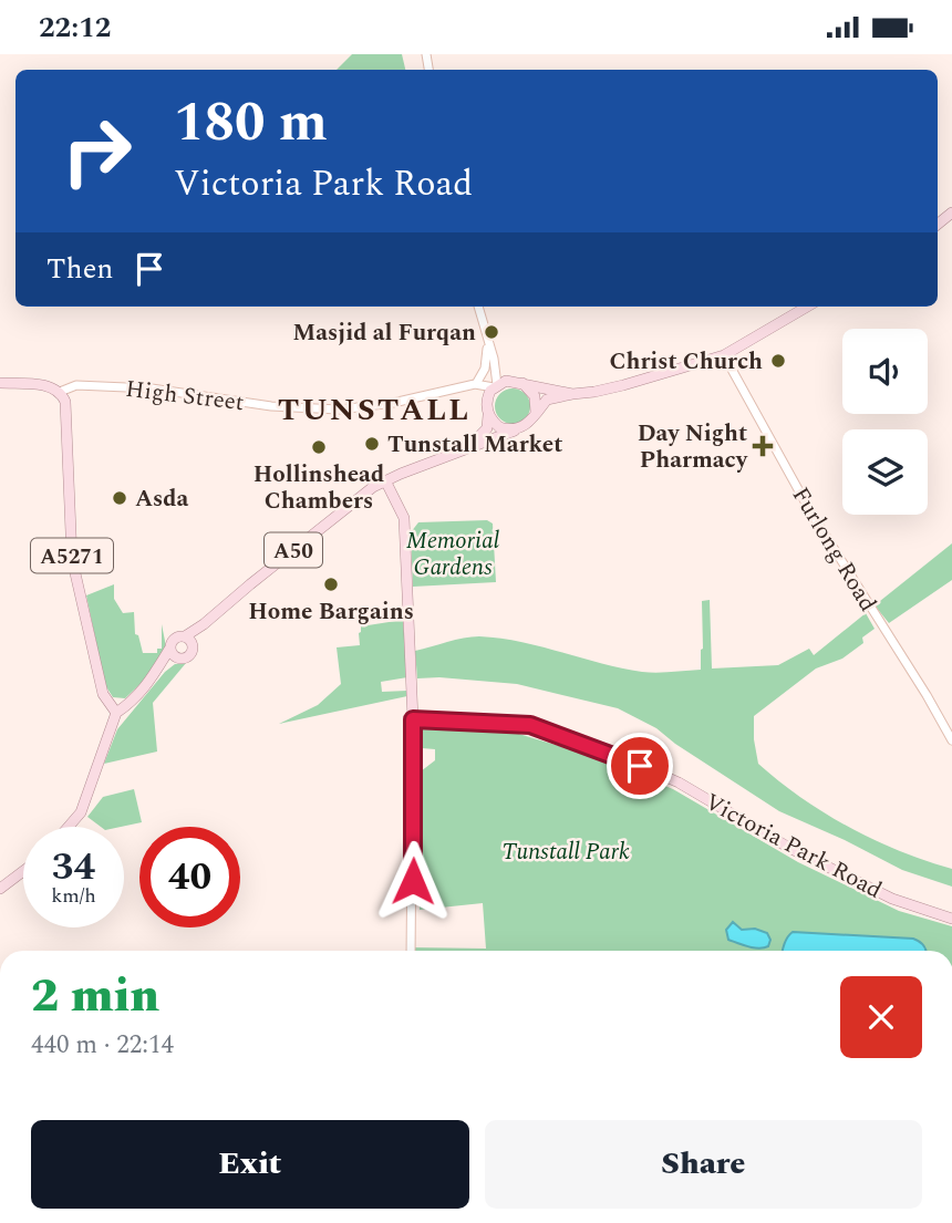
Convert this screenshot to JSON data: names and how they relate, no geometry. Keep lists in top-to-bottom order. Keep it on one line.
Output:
{"streets":{"main road":["A50","A5271","Victoria Park Road"],"street":["High Street","Furlong Road"]},"crossings":[["High Street","A50"],["High Street","A5271"],["Furlong Road","A50"]],"districts":["TUNSTALL"],"parks":["Memorial Gardens","Tunstall Park"],"places":{"other":["Masjid al Furqan","Christ Church","Tunstall Market","Hollinshead Chambers","Asda","Home Bargains"],"health":["Day Night Pharmacy"]},"page":{"status":"22:12","turn":["180 m","Victoria Park Road"],"then":"Then","speed":"34 km/h","limit":"40","heading":["2 min","440 m · 22:14"],"buttons":["Exit","Share"]}}
